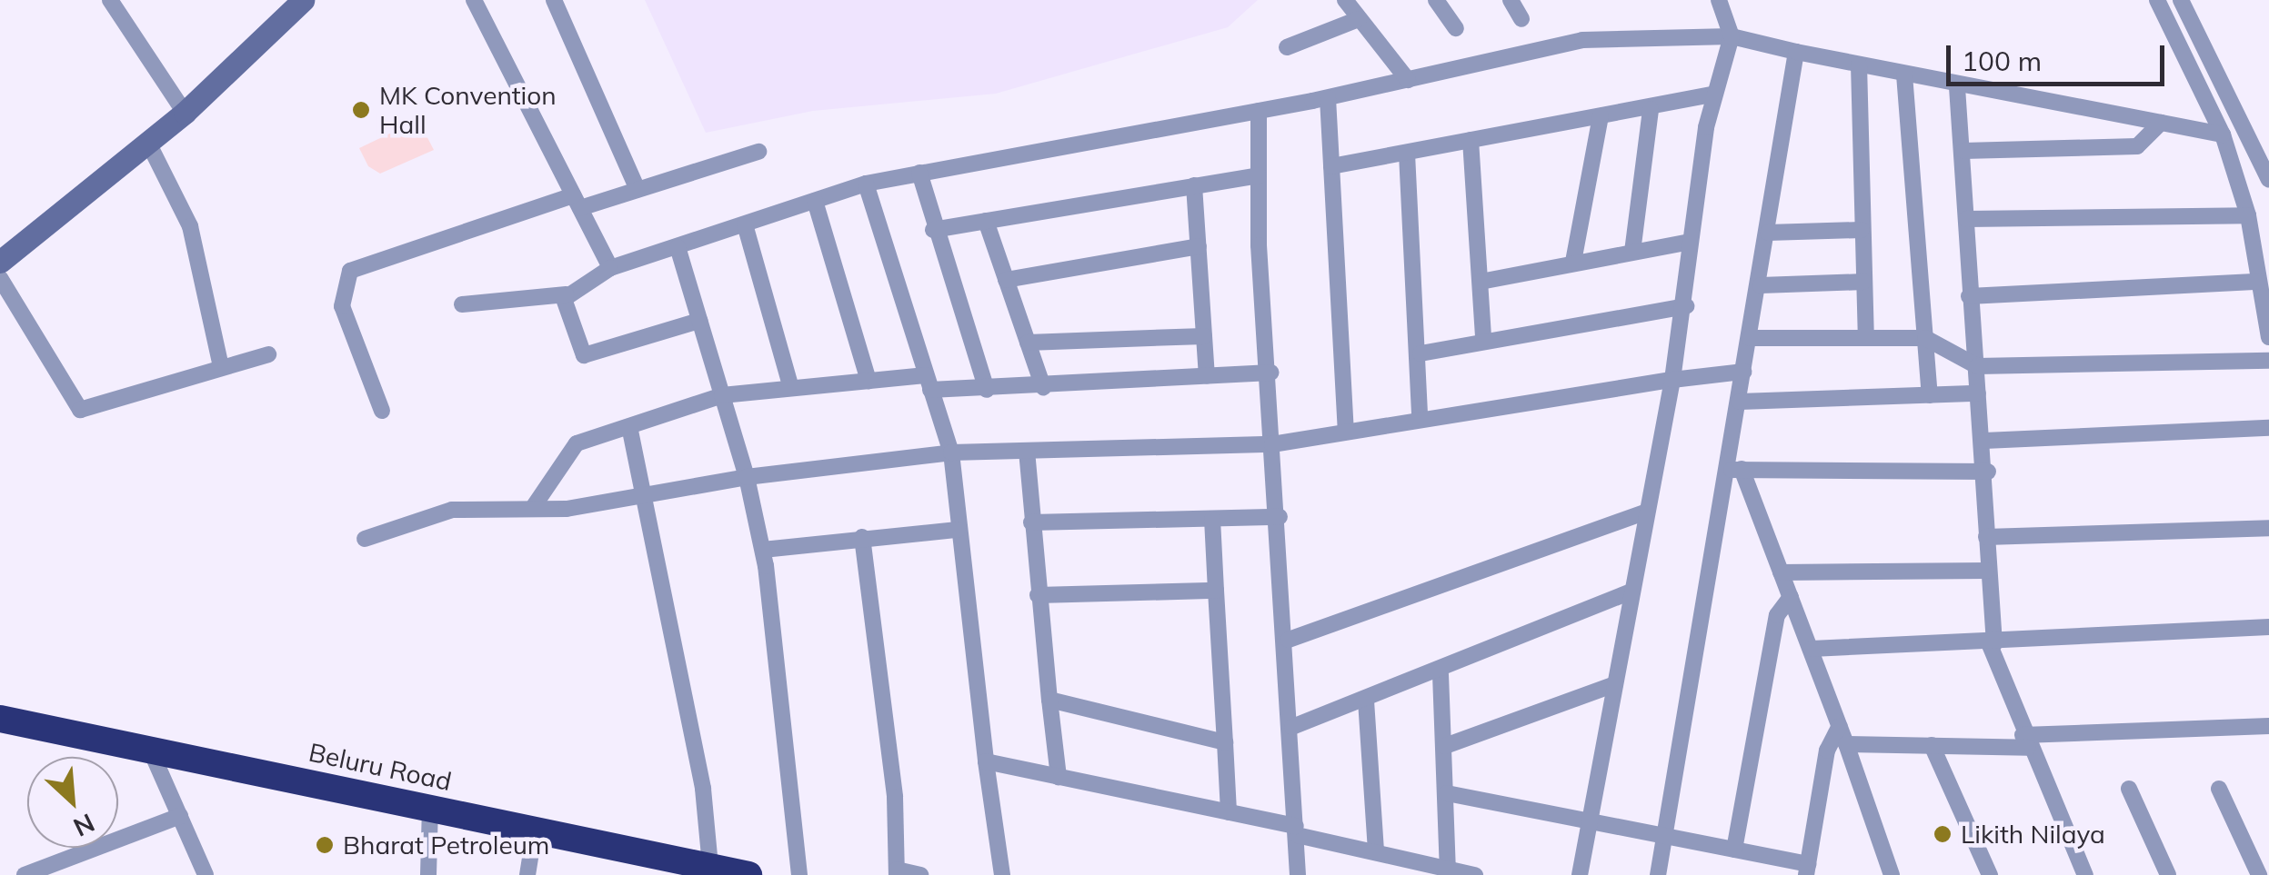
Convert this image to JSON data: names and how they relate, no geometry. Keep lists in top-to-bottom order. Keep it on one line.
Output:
{"streets":{"highway":["Beluru Road"]},"places":["MK Convention Hall","Likith Nilaya","Bharat Petroleum"],"scale_bar":"100 m","north":"bottom right"}
